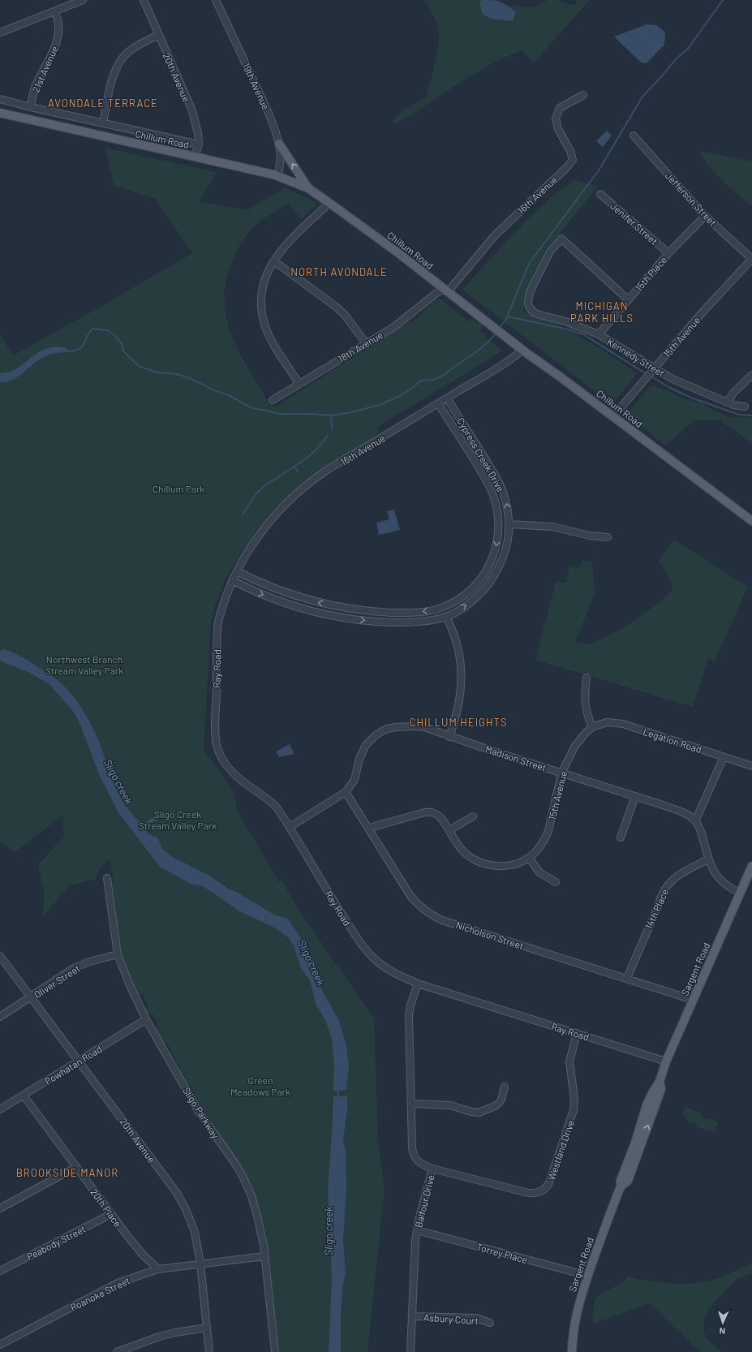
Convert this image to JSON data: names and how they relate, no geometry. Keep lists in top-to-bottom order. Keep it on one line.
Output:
{"streets":{"main road":["Chillum Road","Sargent Road"],"street":["21st Avenue","20th Avenue","19th Avenue","16th Avenue","Jefferson Street","Jenifer Street","15th Place","15th Avenue","18th Avenue","Kennedy Street","Cypress Creek Drive","Ray Road","Legation Road","Madison Street","14th Place","Nicholson Street","Oliver Street","Powhatan Road","Sligo Parkway","Westland Drive","Balfour Drive","20th Place","Peabody Street","Torrey Place","Roanoke Street","Asbury Court"]},"crossings":[["21st Avenue","Chillum Road"],["20th Avenue","Chillum Road"],["20th Avenue","Oliver Street"],["20th Avenue","Powhatan Road"],["20th Avenue","Roanoke Street"],["19th Avenue","Chillum Road"],["Chillum Road","16th Avenue"],["Chillum Road","15th Avenue"],["Chillum Road","18th Avenue"],["16th Avenue","18th Avenue"],["16th Avenue","Cypress Creek Drive"],["16th Avenue","Ray Road"],["Jefferson Street","15th Place"],["Jefferson Street","15th Avenue"],["Jenifer Street","15th Place"],["15th Place","Kennedy Street"],["15th Avenue","Kennedy Street"],["15th Avenue","Legation Road"],["15th Avenue","Madison Street"],["15th Avenue","Nicholson Street"],["Cypress Creek Drive","Ray Road"],["Ray Road","Madison Street"],["Ray Road","Sargent Road"],["Ray Road","Westland Drive"],["Ray Road","Balfour Drive"],["Madison Street","Nicholson Street"],["14th Place","Nicholson Street"],["Nicholson Street","Sargent Road"],["Sargent Road","Torrey Place"],["Oliver Street","Sligo Parkway"],["Powhatan Road","Sligo Parkway"],["Powhatan Road","20th Place"],["Sligo Parkway","Roanoke Street"],["Westland Drive","Balfour Drive"],["Balfour Drive","Torrey Place"],["Balfour Drive","Asbury Court"],["20th Place","Peabody Street"],["20th Place","Roanoke Street"]],"districts":["AVONDALE TERRACE","NORTH AVONDALE","MICHIGAN PARK HILLS","CHILLUM HEIGHTS","BROOKSIDE MANOR"],"water":["Sligo creek"],"parks":["Chillum Park","Northwest Branch Stream Valley Park","Sligo Creek Stream Valley Park","Green Meadows Park"],"north":"bottom"}
